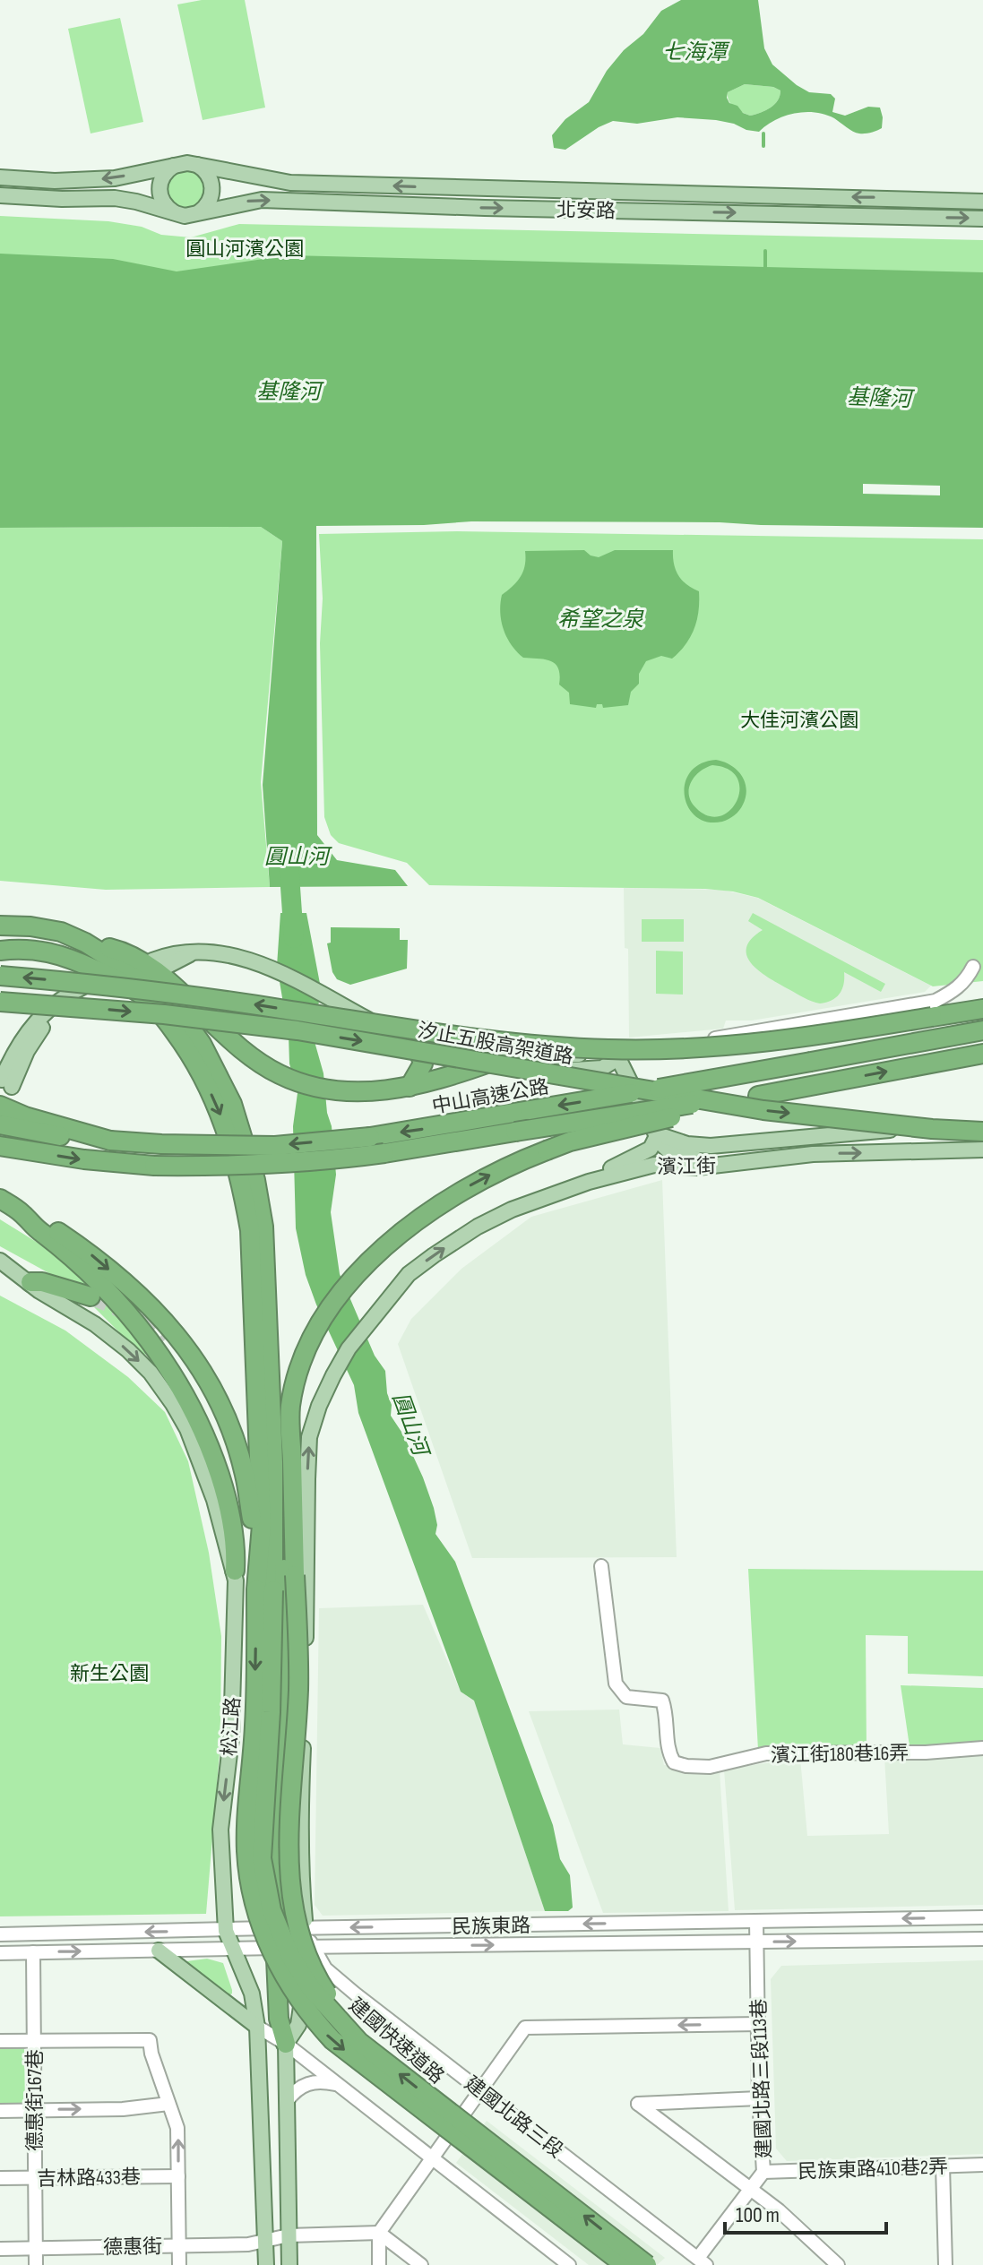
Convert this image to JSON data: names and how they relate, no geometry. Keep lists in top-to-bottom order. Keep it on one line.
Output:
{"streets":{"highway":["汐止五股高架道路","中山高速公路","建國快速道路"],"main road":["北安路","濱江街","松江路"],"street":["濱江街180巷16弄","民族東路","建國北路三段113巷","德惠街167巷","建國北路三段","民族東路410巷2弄","吉林路433巷","德惠街"]},"crossings":[["汐止五股高架道路","濱江街"],["松江路","民族東路"],["松江路","德惠街"],["民族東路","建國北路三段113巷"],["民族東路","德惠街167巷"],["民族東路","建國北路三段"],["建國北路三段113巷","建國北路三段"],["建國北路三段113巷","民族東路410巷2弄"],["德惠街167巷","吉林路433巷"],["德惠街167巷","德惠街"]],"one_way":["濱江街"],"water":["七海潭","基隆河","希望之泉","圓山河"],"parks":["圓山河濱公園","大佳河濱公園","新生公園"],"scale_bar":"100 m"}
